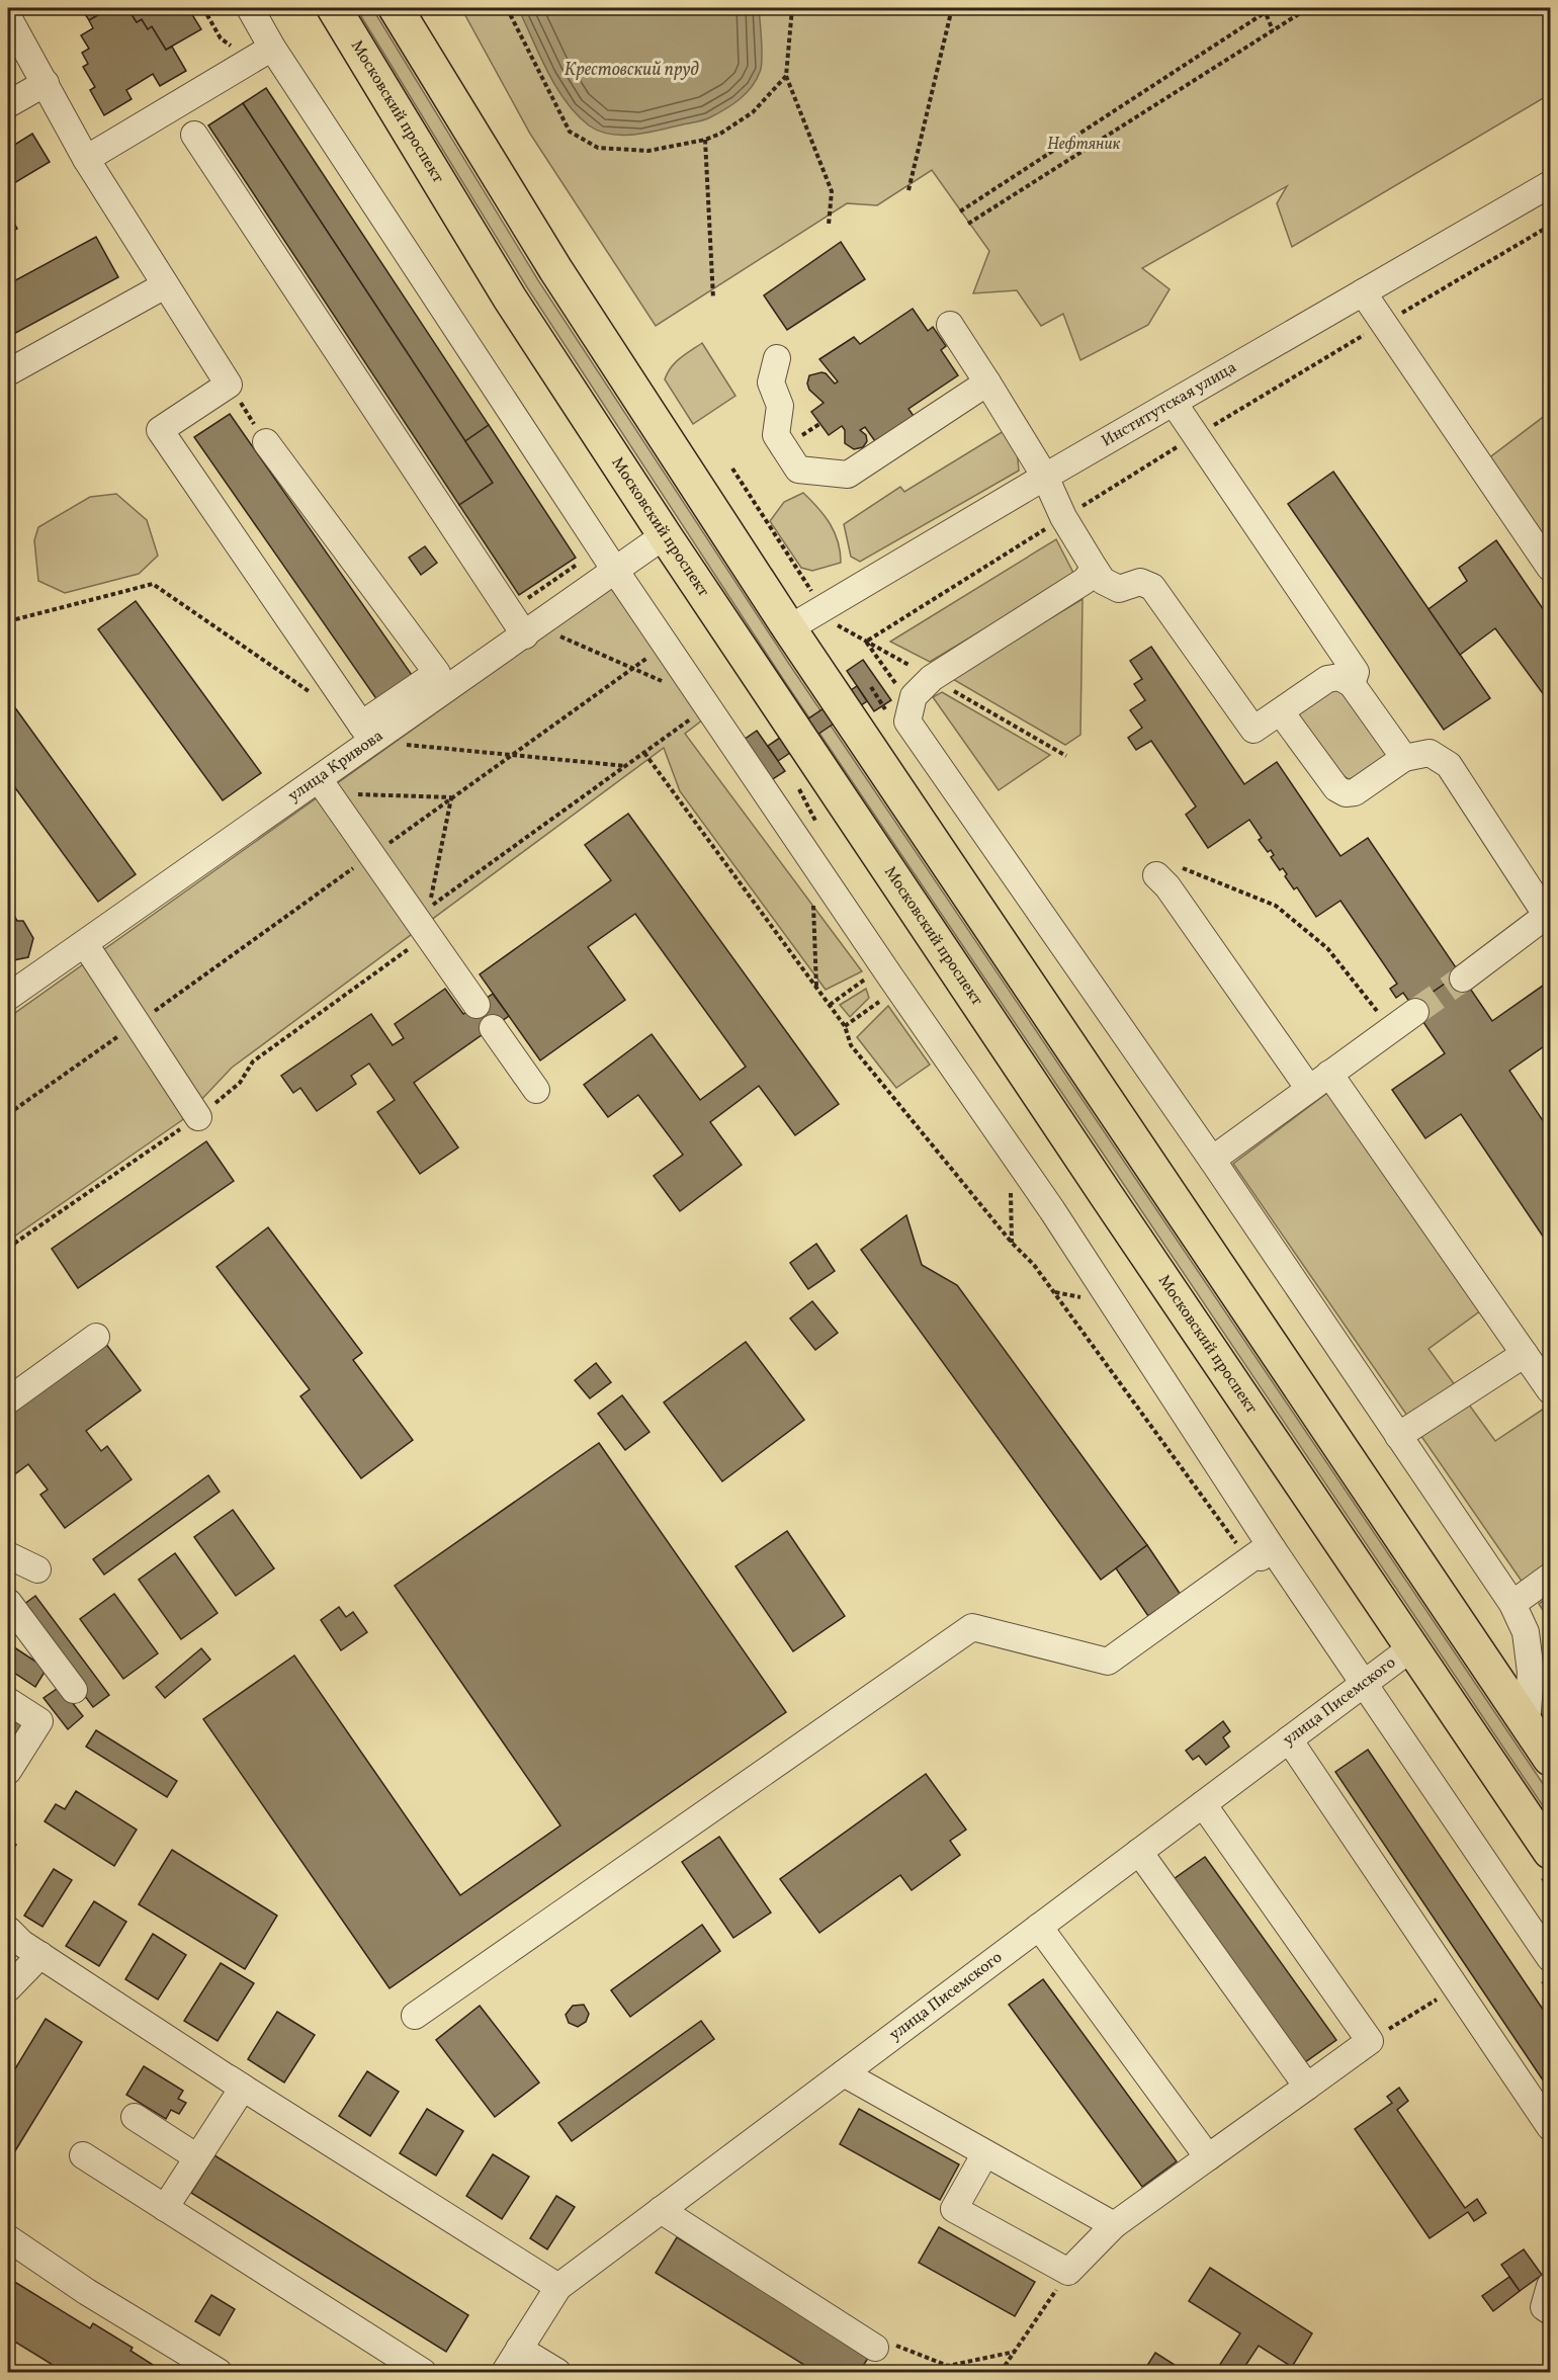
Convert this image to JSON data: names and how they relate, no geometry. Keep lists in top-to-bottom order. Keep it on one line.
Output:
{"streets":{"main road":["Московский проспект"],"street":["Институтская улица","улица Кривова","улица Писемского"]},"crossings":[["Московский проспект","улица Кривова"],["Московский проспект","улица Писемского"]],"water":["Крестовский пруд"],"parks":["Нефтяник"]}
